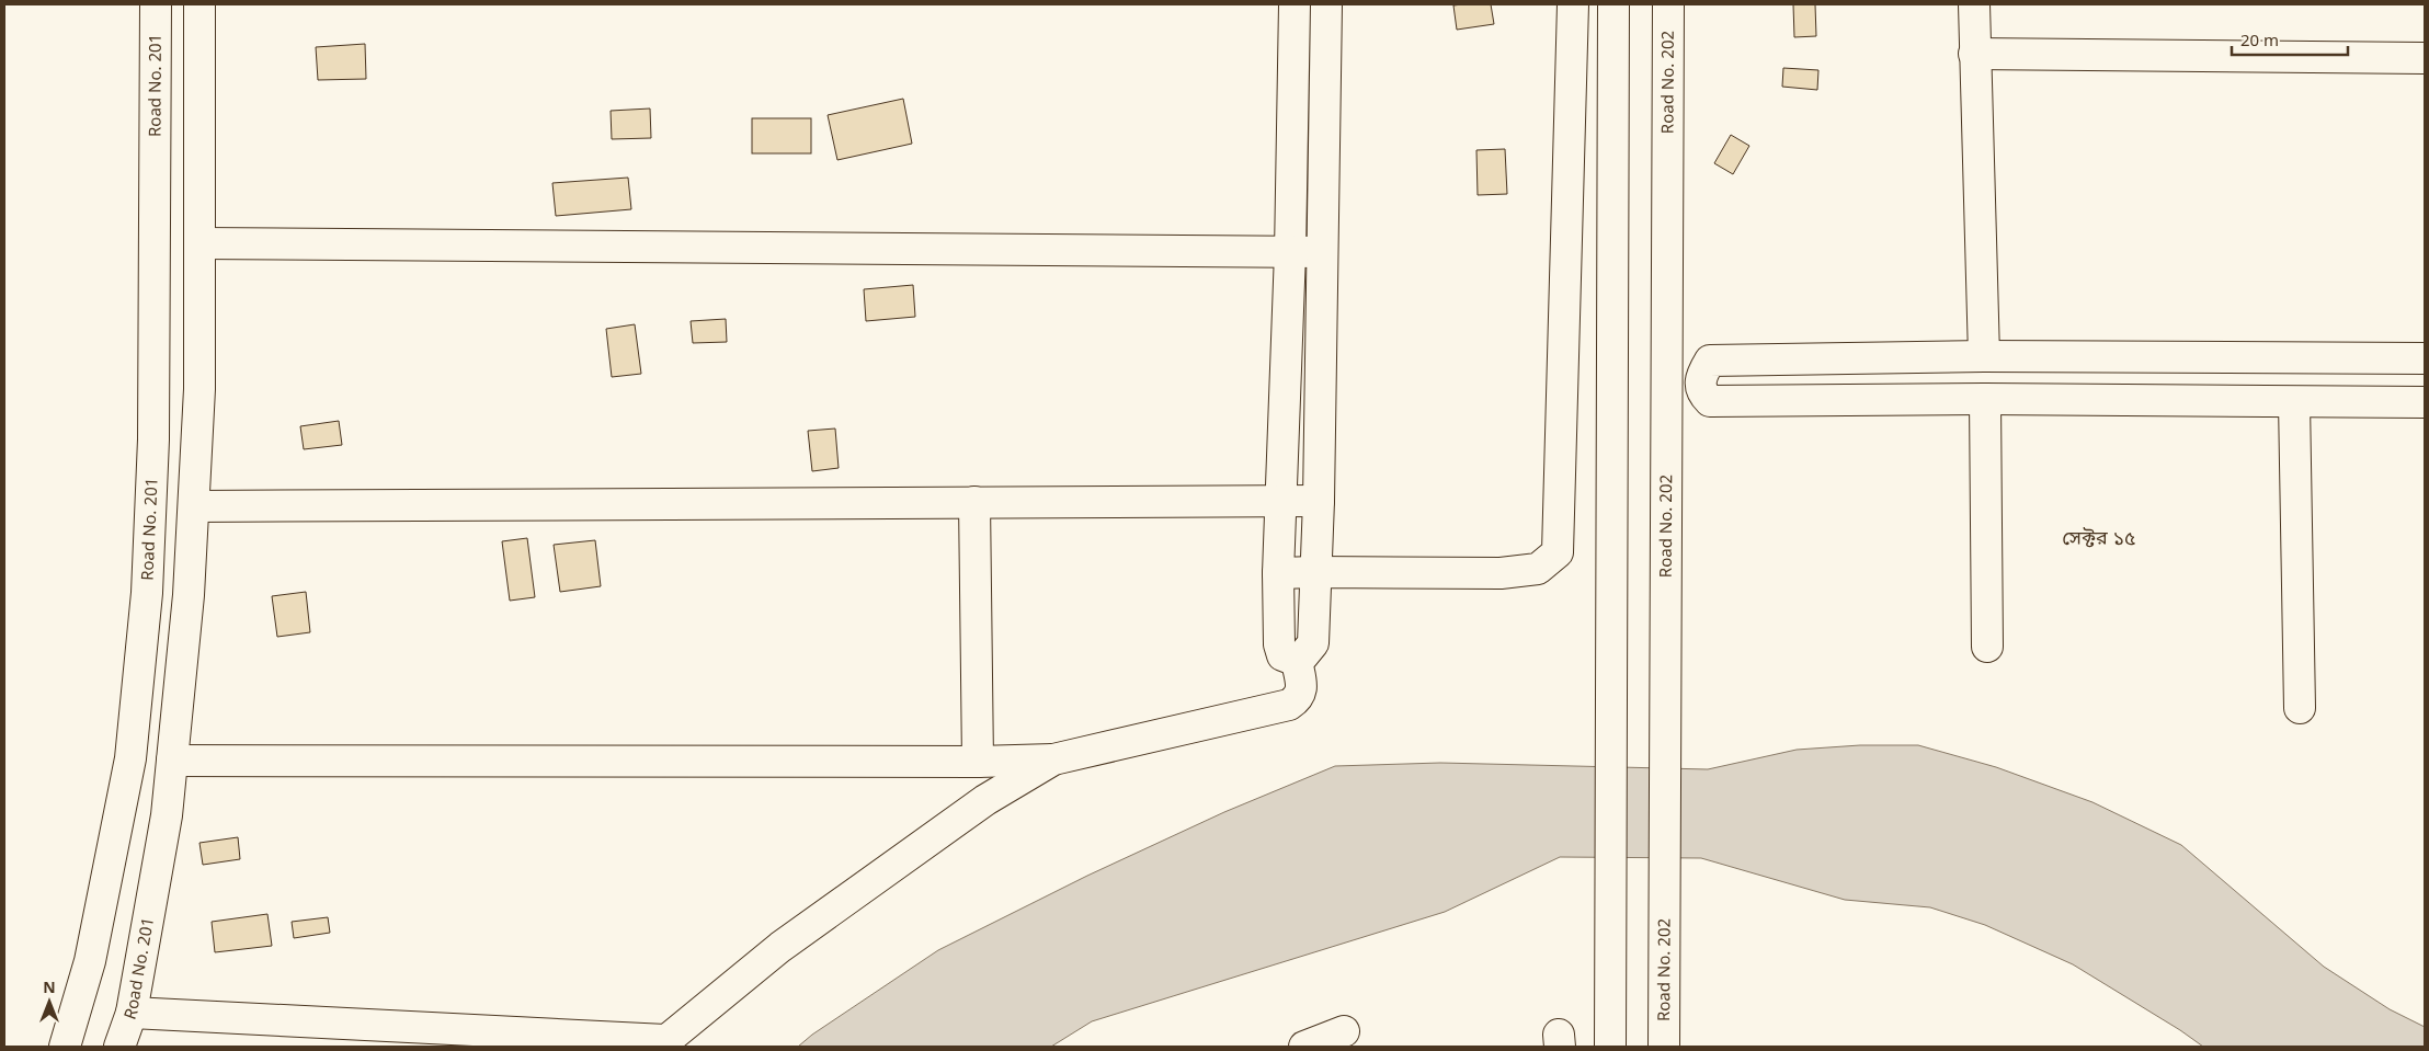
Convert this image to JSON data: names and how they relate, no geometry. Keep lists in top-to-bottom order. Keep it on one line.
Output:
{"streets":{"street":["Road No. 202","Road No. 201"]},"districts":["সেক্টর ১৫"],"scale_bar":"20 m","north":"top"}
